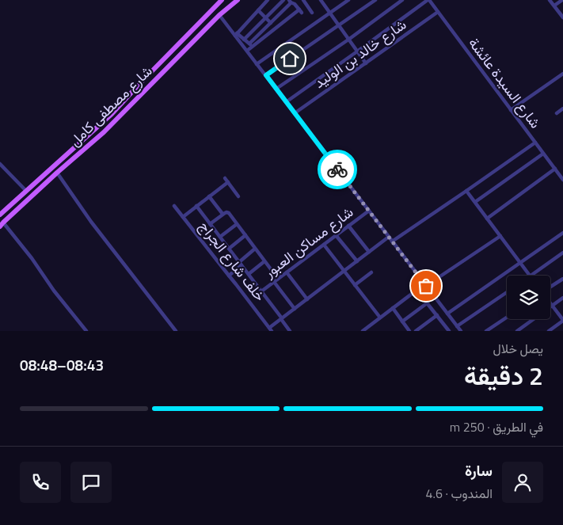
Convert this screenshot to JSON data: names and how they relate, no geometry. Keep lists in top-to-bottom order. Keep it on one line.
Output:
{"streets":{"main road":["شارع مصطفى كامل"],"street":["شارع خالد بن الوليد","شارع السيدة عائشة","شارع مساكن العبور","خلف شارع الجراج"]},"crossings":[["شارع خالد بن الوليد","شارع السيدة عائشة"]],"page":{"heading":["2 دقيقة","يصل خلال","08:43–08:48"],"panel":["سارة","المندوب · 4.6"],"bar":"في الطريق · 250 m"}}
